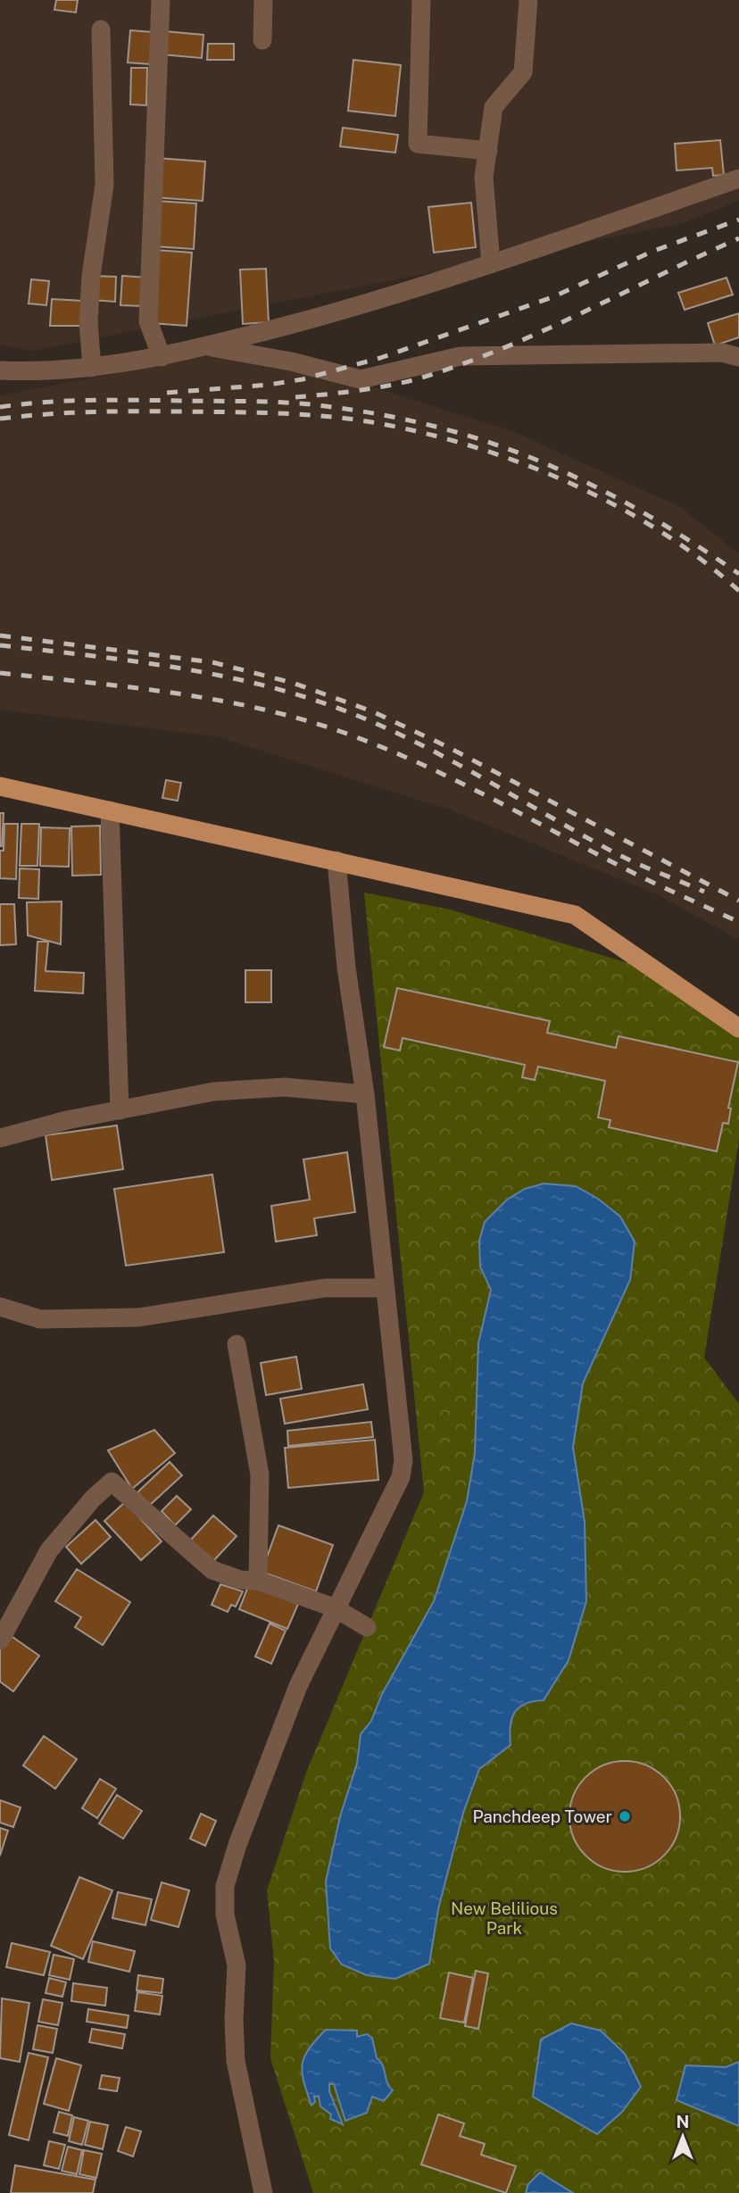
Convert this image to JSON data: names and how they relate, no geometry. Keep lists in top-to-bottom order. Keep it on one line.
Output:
{"parks":["New Belilious Park"],"places":["Panchdeep Tower"],"north":"top"}
